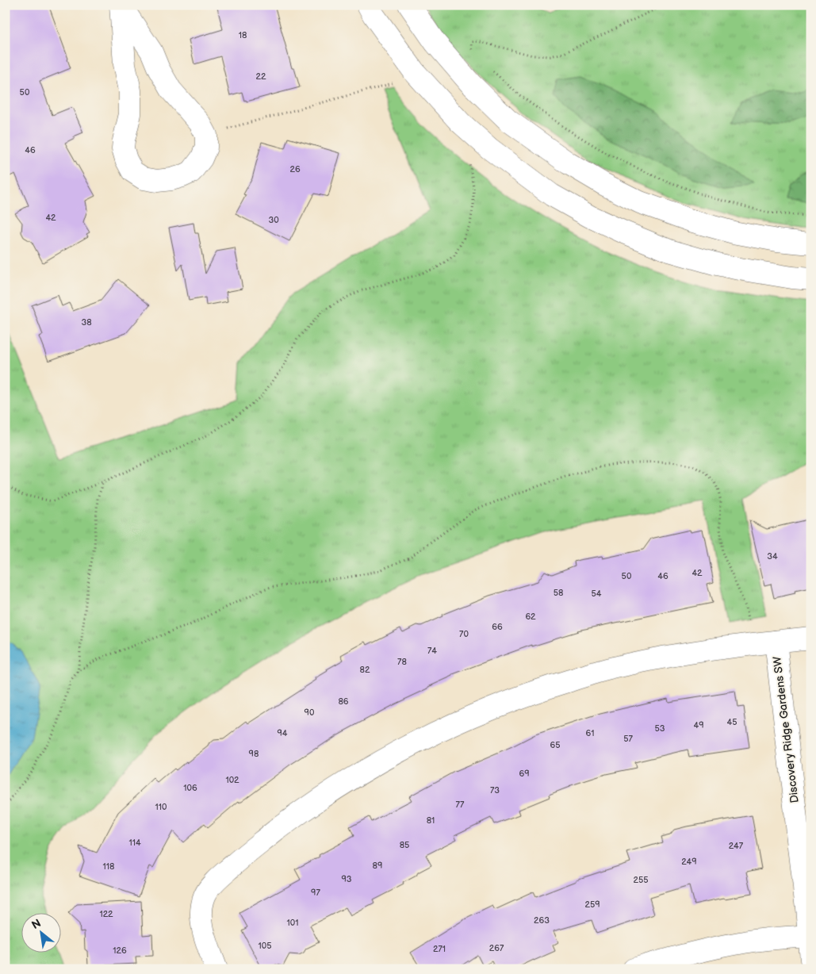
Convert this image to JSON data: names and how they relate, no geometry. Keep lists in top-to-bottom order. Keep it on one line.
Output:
{"streets":{"street":["Discovery Ridge Gardens SW"]},"house_numbers":["18","22","50","46","26","42","30","38","34","42","50","46","58","54","62","66","70","74","78","82","86","90","45","49","53","94","61","57","65","98","69","102","106","73","77","110","81","114","85","247","249","89","118","93","255","97","259","122","263","101","105","267","271","126"],"north":"top left"}
